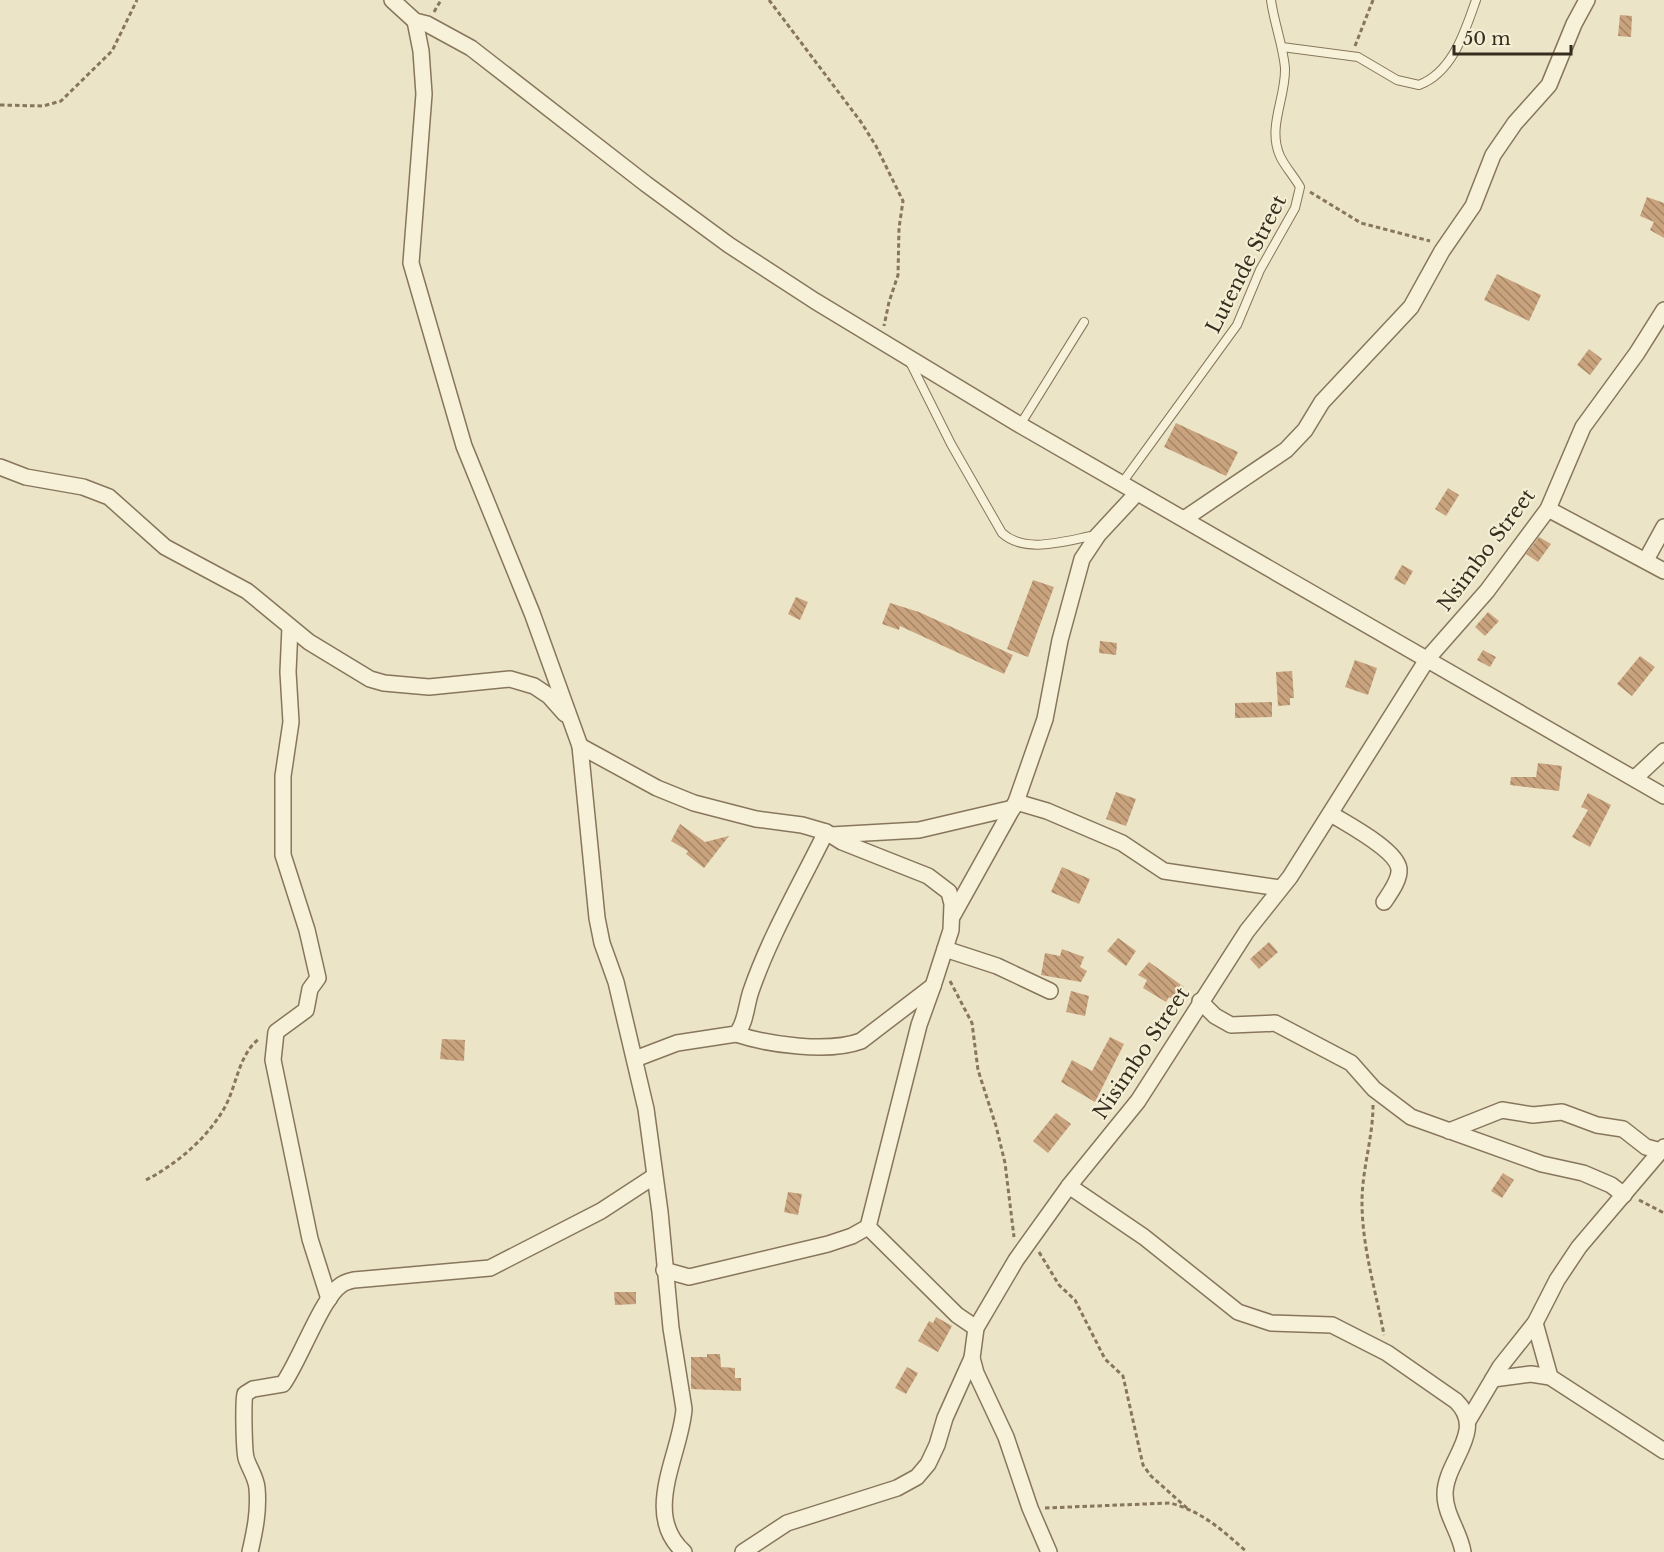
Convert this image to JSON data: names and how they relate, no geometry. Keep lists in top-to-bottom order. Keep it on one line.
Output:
{"streets":{"street":["Nsimbo Street","Nisimbo Street"],"lane":["Lutende Street"]},"crossings":[["Nsimbo Street","Nisimbo Street"]],"scale_bar":"50 m"}
